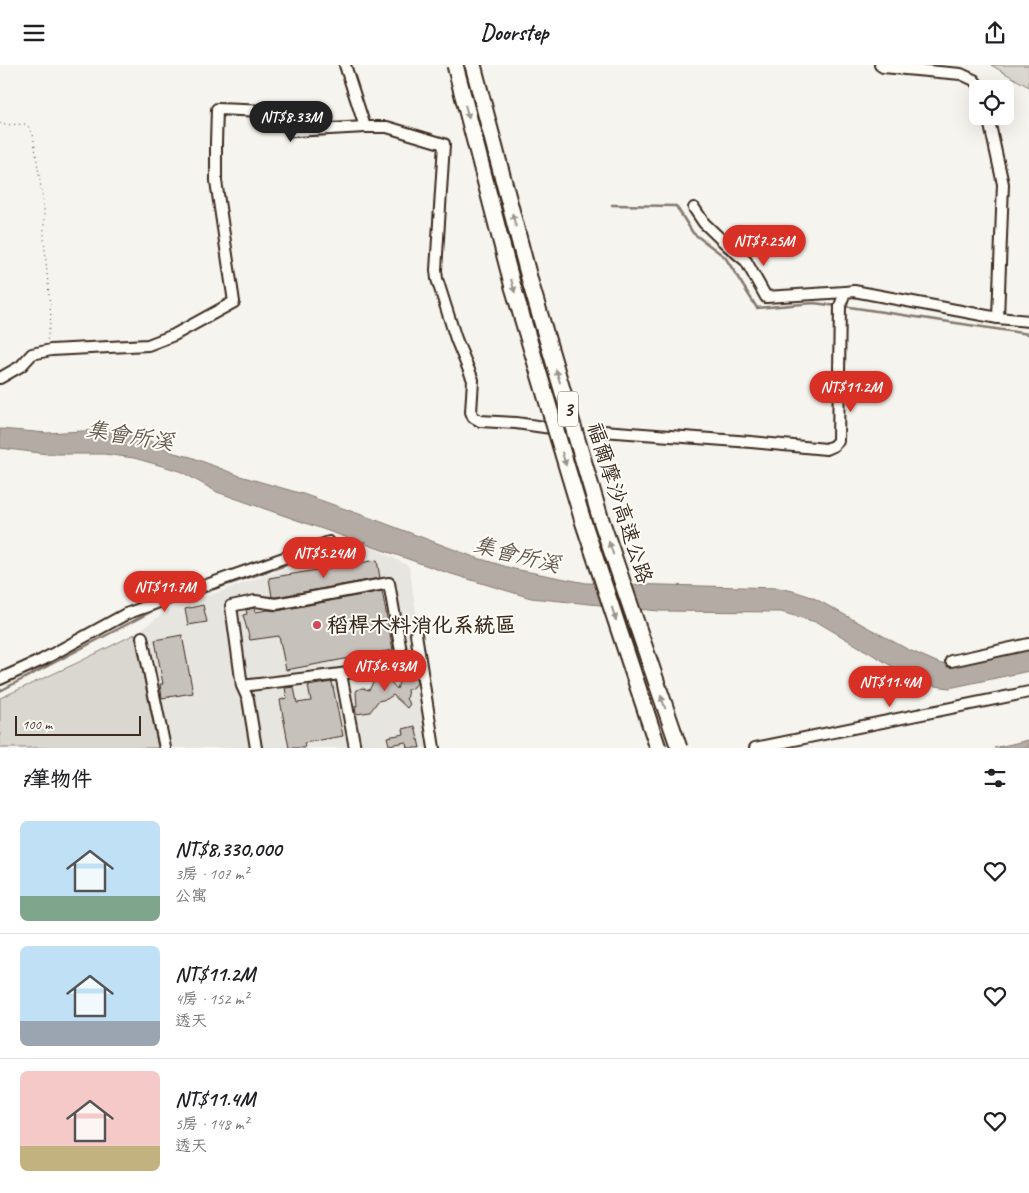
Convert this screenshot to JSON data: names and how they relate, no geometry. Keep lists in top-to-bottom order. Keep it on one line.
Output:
{"streets":{"highway":["3","福爾摩沙高速公路"]},"water":["集會所溪"],"places":["稻桿木料消化系統區"],"scale_bar":"100 m","page":{"header":"Doorstep","price":["NT$8.33M","NT$7.25M","NT$11.2M","NT$5.24M","NT$11.7M","NT$6.43M","NT$11.4M"],"scale":"100 m","heading":"7筆物件","list":[{"name":"NT$8,330,000","note":"3房 · 107 m² · 公寓"},{"name":"NT$11.2M","note":"4房 · 152 m² · 透天"},{"name":"NT$11.4M","note":"5房 · 148 m² · 透天"}]}}
